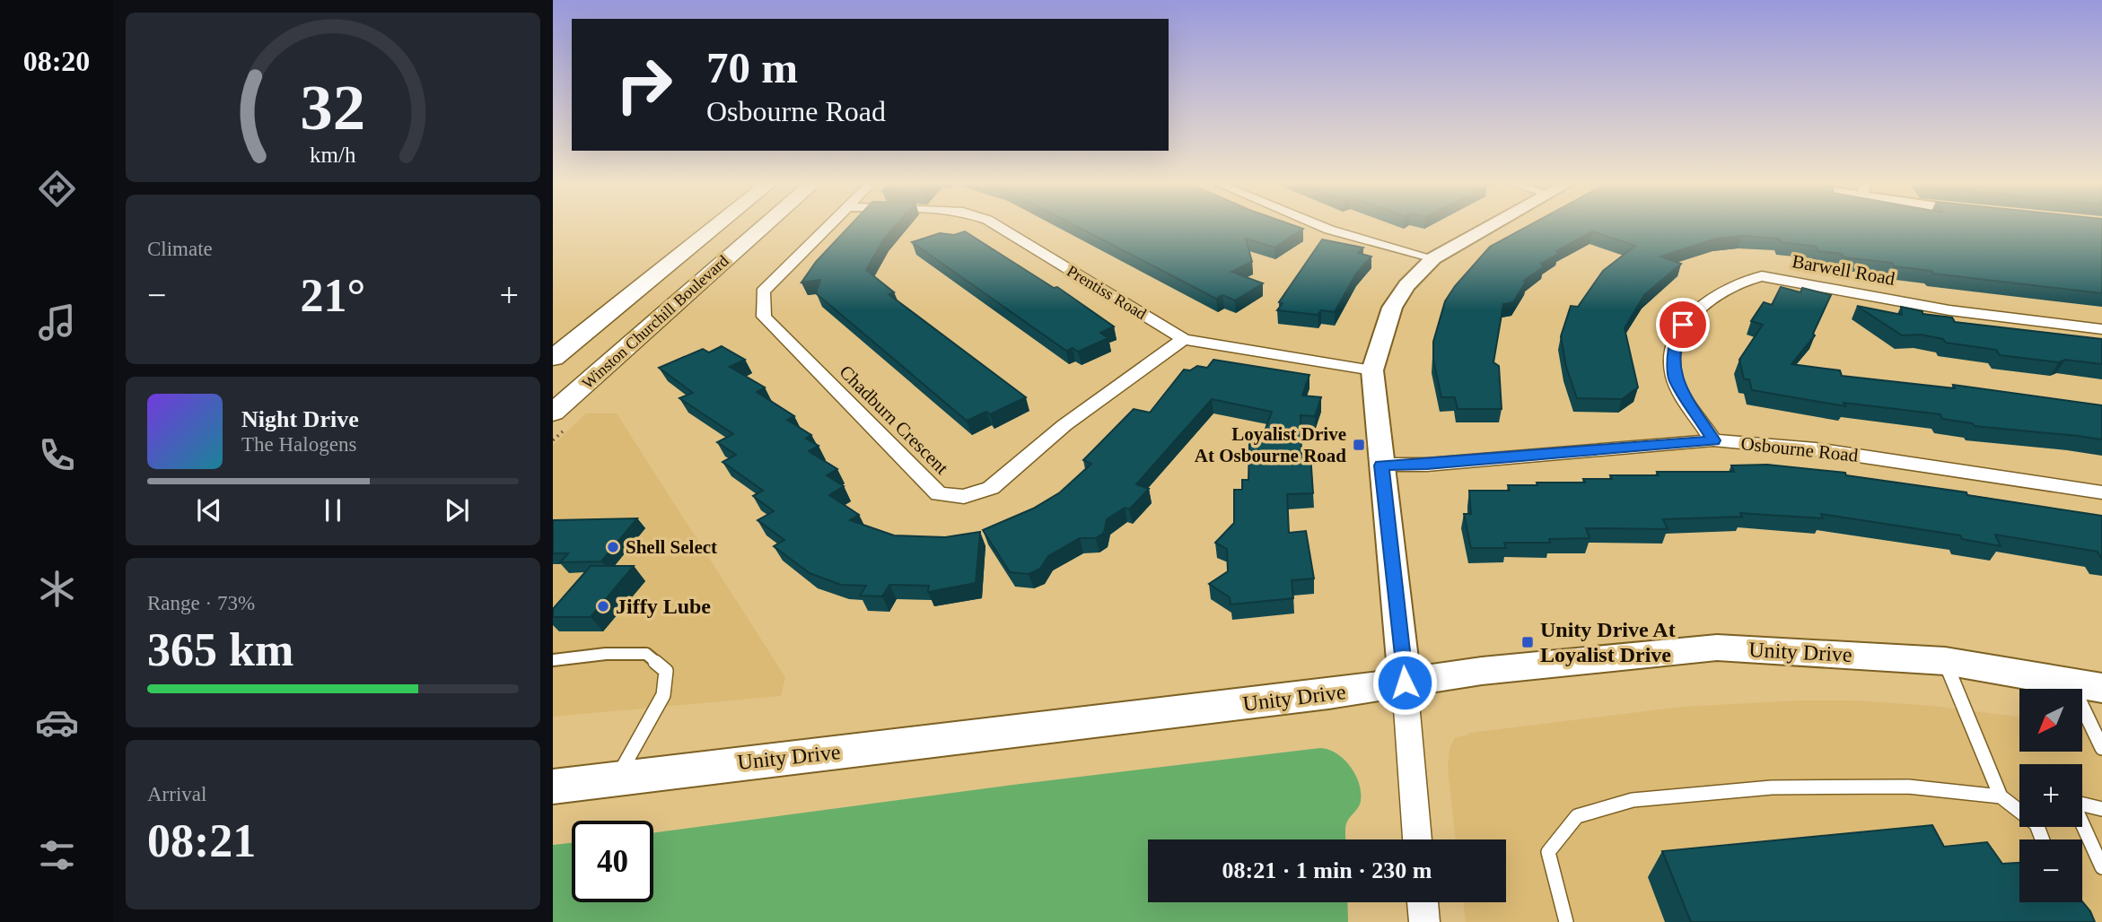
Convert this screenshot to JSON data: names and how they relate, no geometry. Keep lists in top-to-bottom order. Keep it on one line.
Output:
{"streets":{"main road":["Winston Churchill Boulevard"],"street":["Barwell Road","Prentiss Road","Chadburn Crescent","Osbourne Road","Unity Drive"]},"crossings":[["Barwell Road","Osbourne Road"],["Prentiss Road","Chadburn Crescent"]],"places":{"transit":["Loyalist Drive At Osbourne Road","Unity Drive At Loyalist Drive"],"other":["Shell Select","Jiffy Lube"]},"north":"bottom left","page":{"tabs":"08:20","turn":["70 m","Osbourne Road"],"tile":["Climate",["Range · 73%","365 km"],["Arrival","08:21"]],"heat":["−","21°","+"],"song":["Night Drive","The Halogens"],"map_buttons":["+","−"],"limit":"40","trip":"08:21 · 1 min · 230 m","gauge":["32","km/h"]}}
